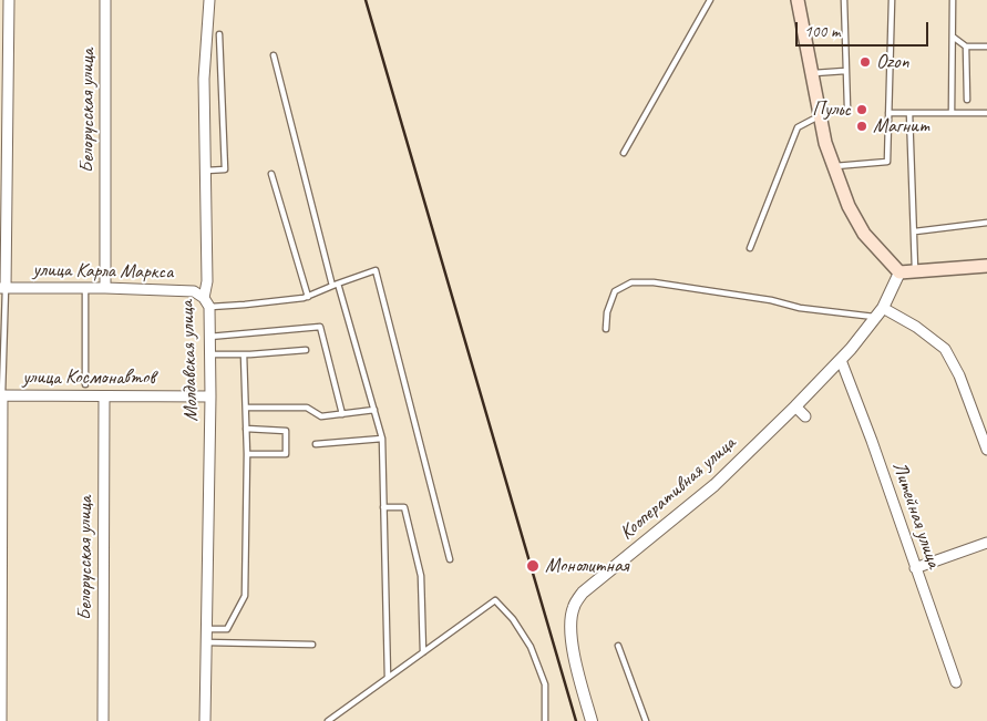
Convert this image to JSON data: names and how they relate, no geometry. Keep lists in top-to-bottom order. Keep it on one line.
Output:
{"streets":{"street":["Белорусская улица","улица Карла Маркса","Молдавская улица","улица Космонавтов","Кооперативная улица","Литейная улица"]},"crossings":[["Белорусская улица","улица Карла Маркса"],["Белорусская улица","улица Космонавтов"],["улица Карла Маркса","Молдавская улица"],["Молдавская улица","улица Космонавтов"],["Кооперативная улица","Литейная улица"]],"places":["Ozon","Пульс","Магнит","Монолитная"],"scale_bar":"100 m"}
